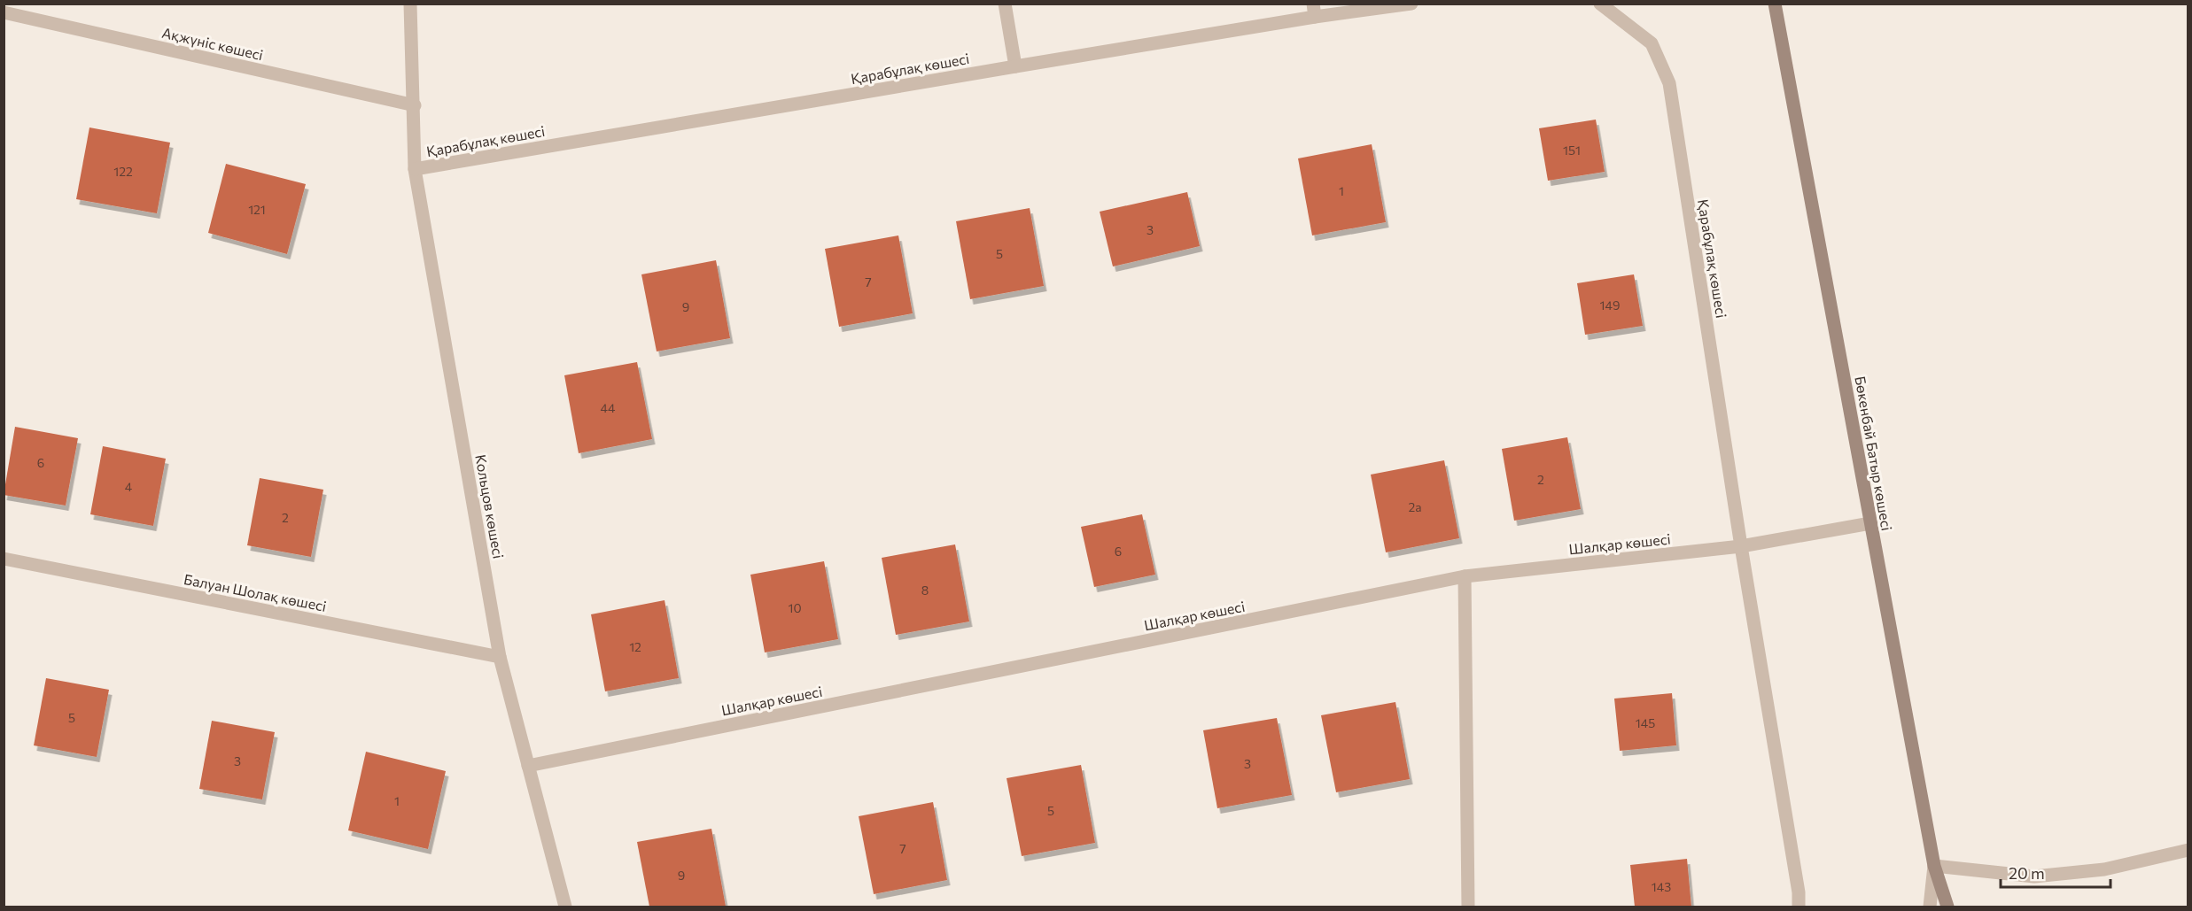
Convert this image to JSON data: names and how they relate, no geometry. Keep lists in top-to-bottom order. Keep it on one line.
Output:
{"streets":{"main road":["Бөкенбай Батыр көшесі"],"street":["Ақжүніс көшесі","Қарабұлақ көшесі","Кольцов көшесі","Шалқар көшесі","Балуан Шолақ көшесі"]},"crossings":[["Ақжүніс көшесі","Кольцов көшесі"],["Қарабұлақ көшесі","Кольцов көшесі"],["Қарабұлақ көшесі","Шалқар көшесі"],["Бөкенбай Батыр көшесі","Шалқар көшесі"],["Кольцов көшесі","Шалқар көшесі"],["Кольцов көшесі","Балуан Шолақ көшесі"]],"house_numbers":["151","122","1","121","3","5","7","149","9","44","6","2","4","2а","2","6","8","10","12","5","145","3","3","1","5","7","9","143"],"scale_bar":"20 m"}
